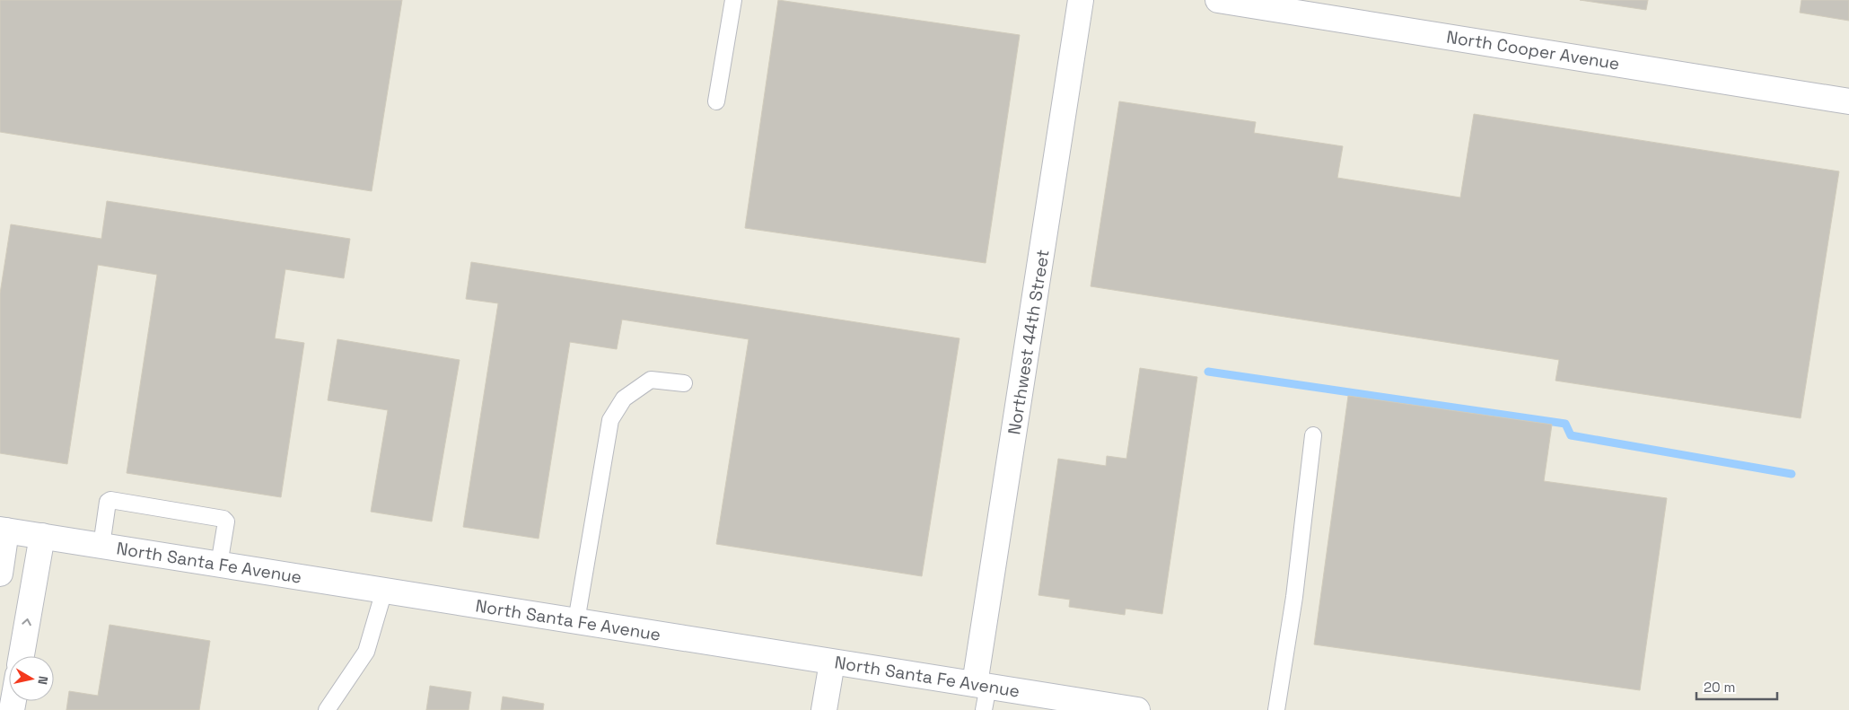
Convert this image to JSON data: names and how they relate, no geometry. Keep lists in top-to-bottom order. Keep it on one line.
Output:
{"streets":{"street":["North Cooper Avenue","Northwest 44th Street","North Santa Fe Avenue"]},"crossings":[["Northwest 44th Street","North Santa Fe Avenue"]],"scale_bar":"20 m","north":"right"}
